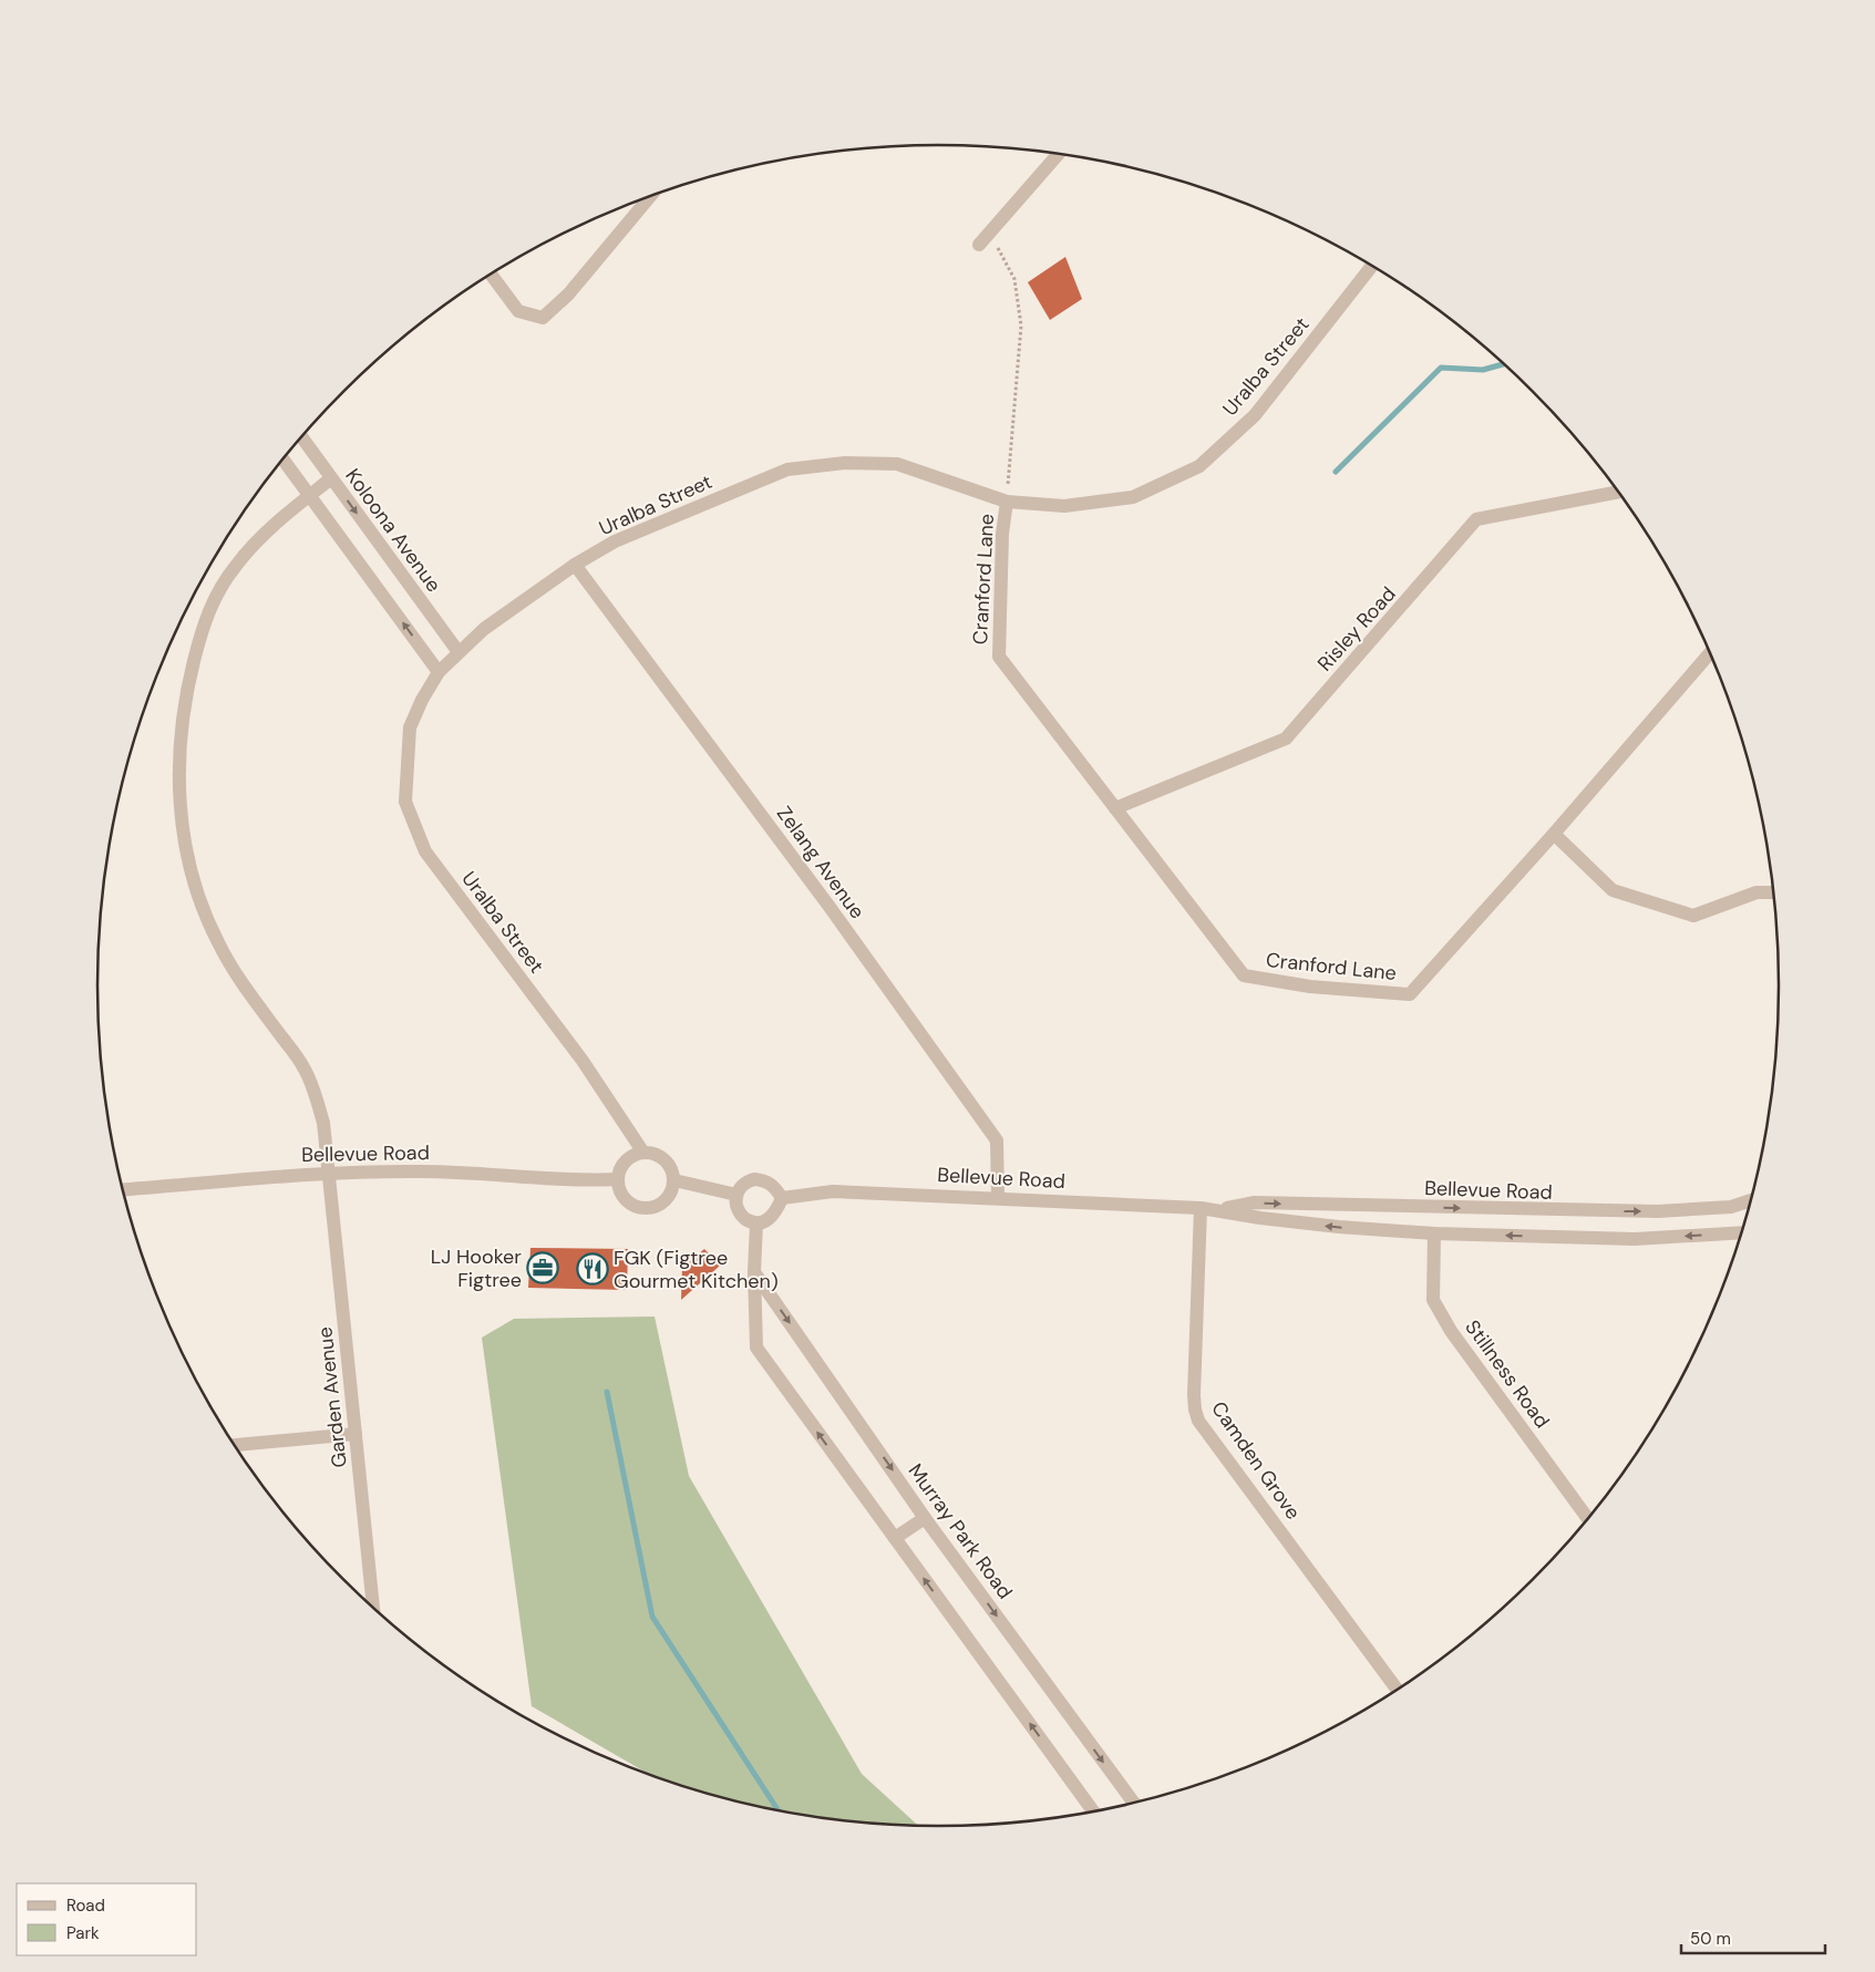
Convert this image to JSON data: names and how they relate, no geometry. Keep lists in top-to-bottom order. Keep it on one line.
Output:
{"streets":{"street":["Uralba Street","Koloona Avenue","Cranford Lane","Risley Road","Zelang Avenue","Bellevue Road","Stillness Road","Garden Avenue","Camden Grove","Murray Park Road"]},"crossings":[["Uralba Street","Koloona Avenue"],["Uralba Street","Cranford Lane"],["Uralba Street","Zelang Avenue"],["Uralba Street","Bellevue Road"],["Koloona Avenue","Garden Avenue"],["Cranford Lane","Risley Road"],["Zelang Avenue","Bellevue Road"],["Bellevue Road","Stillness Road"],["Bellevue Road","Garden Avenue"],["Bellevue Road","Camden Grove"]],"places":{"office":["LJ Hooker Figtree"],"restaurant":["FGK (Figtree Gourmet Kitchen)"]},"legend":["Road","Park"],"scale_bar":"50 m"}
